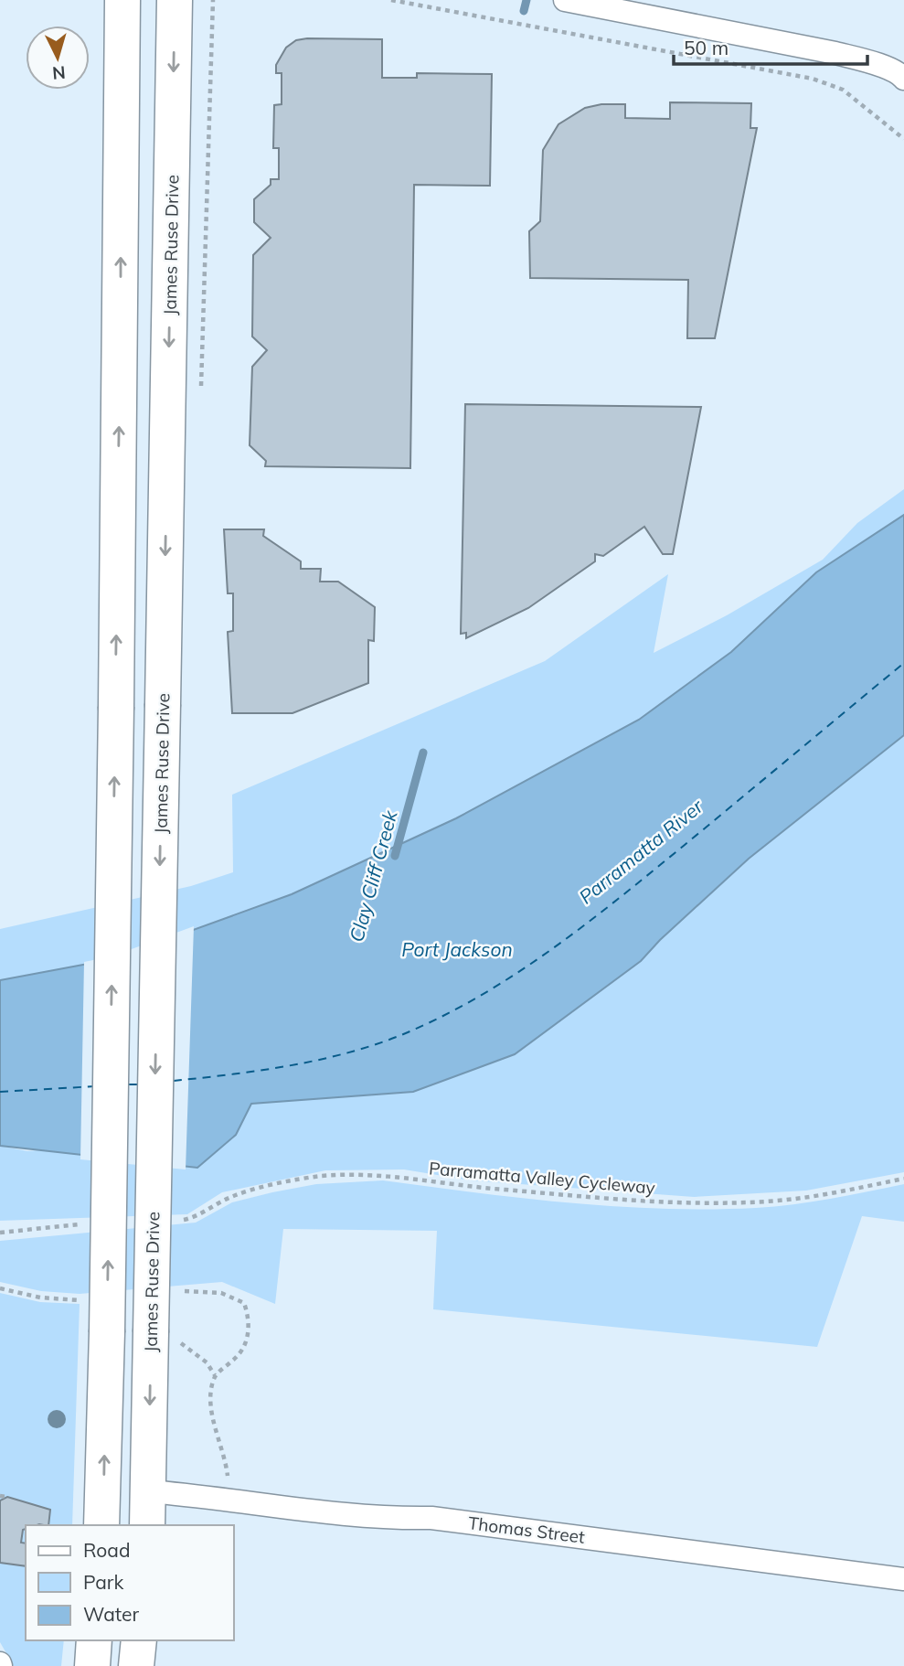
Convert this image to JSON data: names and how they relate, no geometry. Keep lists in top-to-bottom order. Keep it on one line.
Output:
{"streets":{"main road":["James Ruse Drive"],"street":["Thomas Street"],"path":["Parramatta Valley Cycleway"]},"crossings":[["James Ruse Drive","Thomas Street"]],"water":["Parramatta River","Clay Cliff Creek","Port Jackson"],"legend":["Road","Park","Water"],"scale_bar":"50 m","north":"bottom"}
